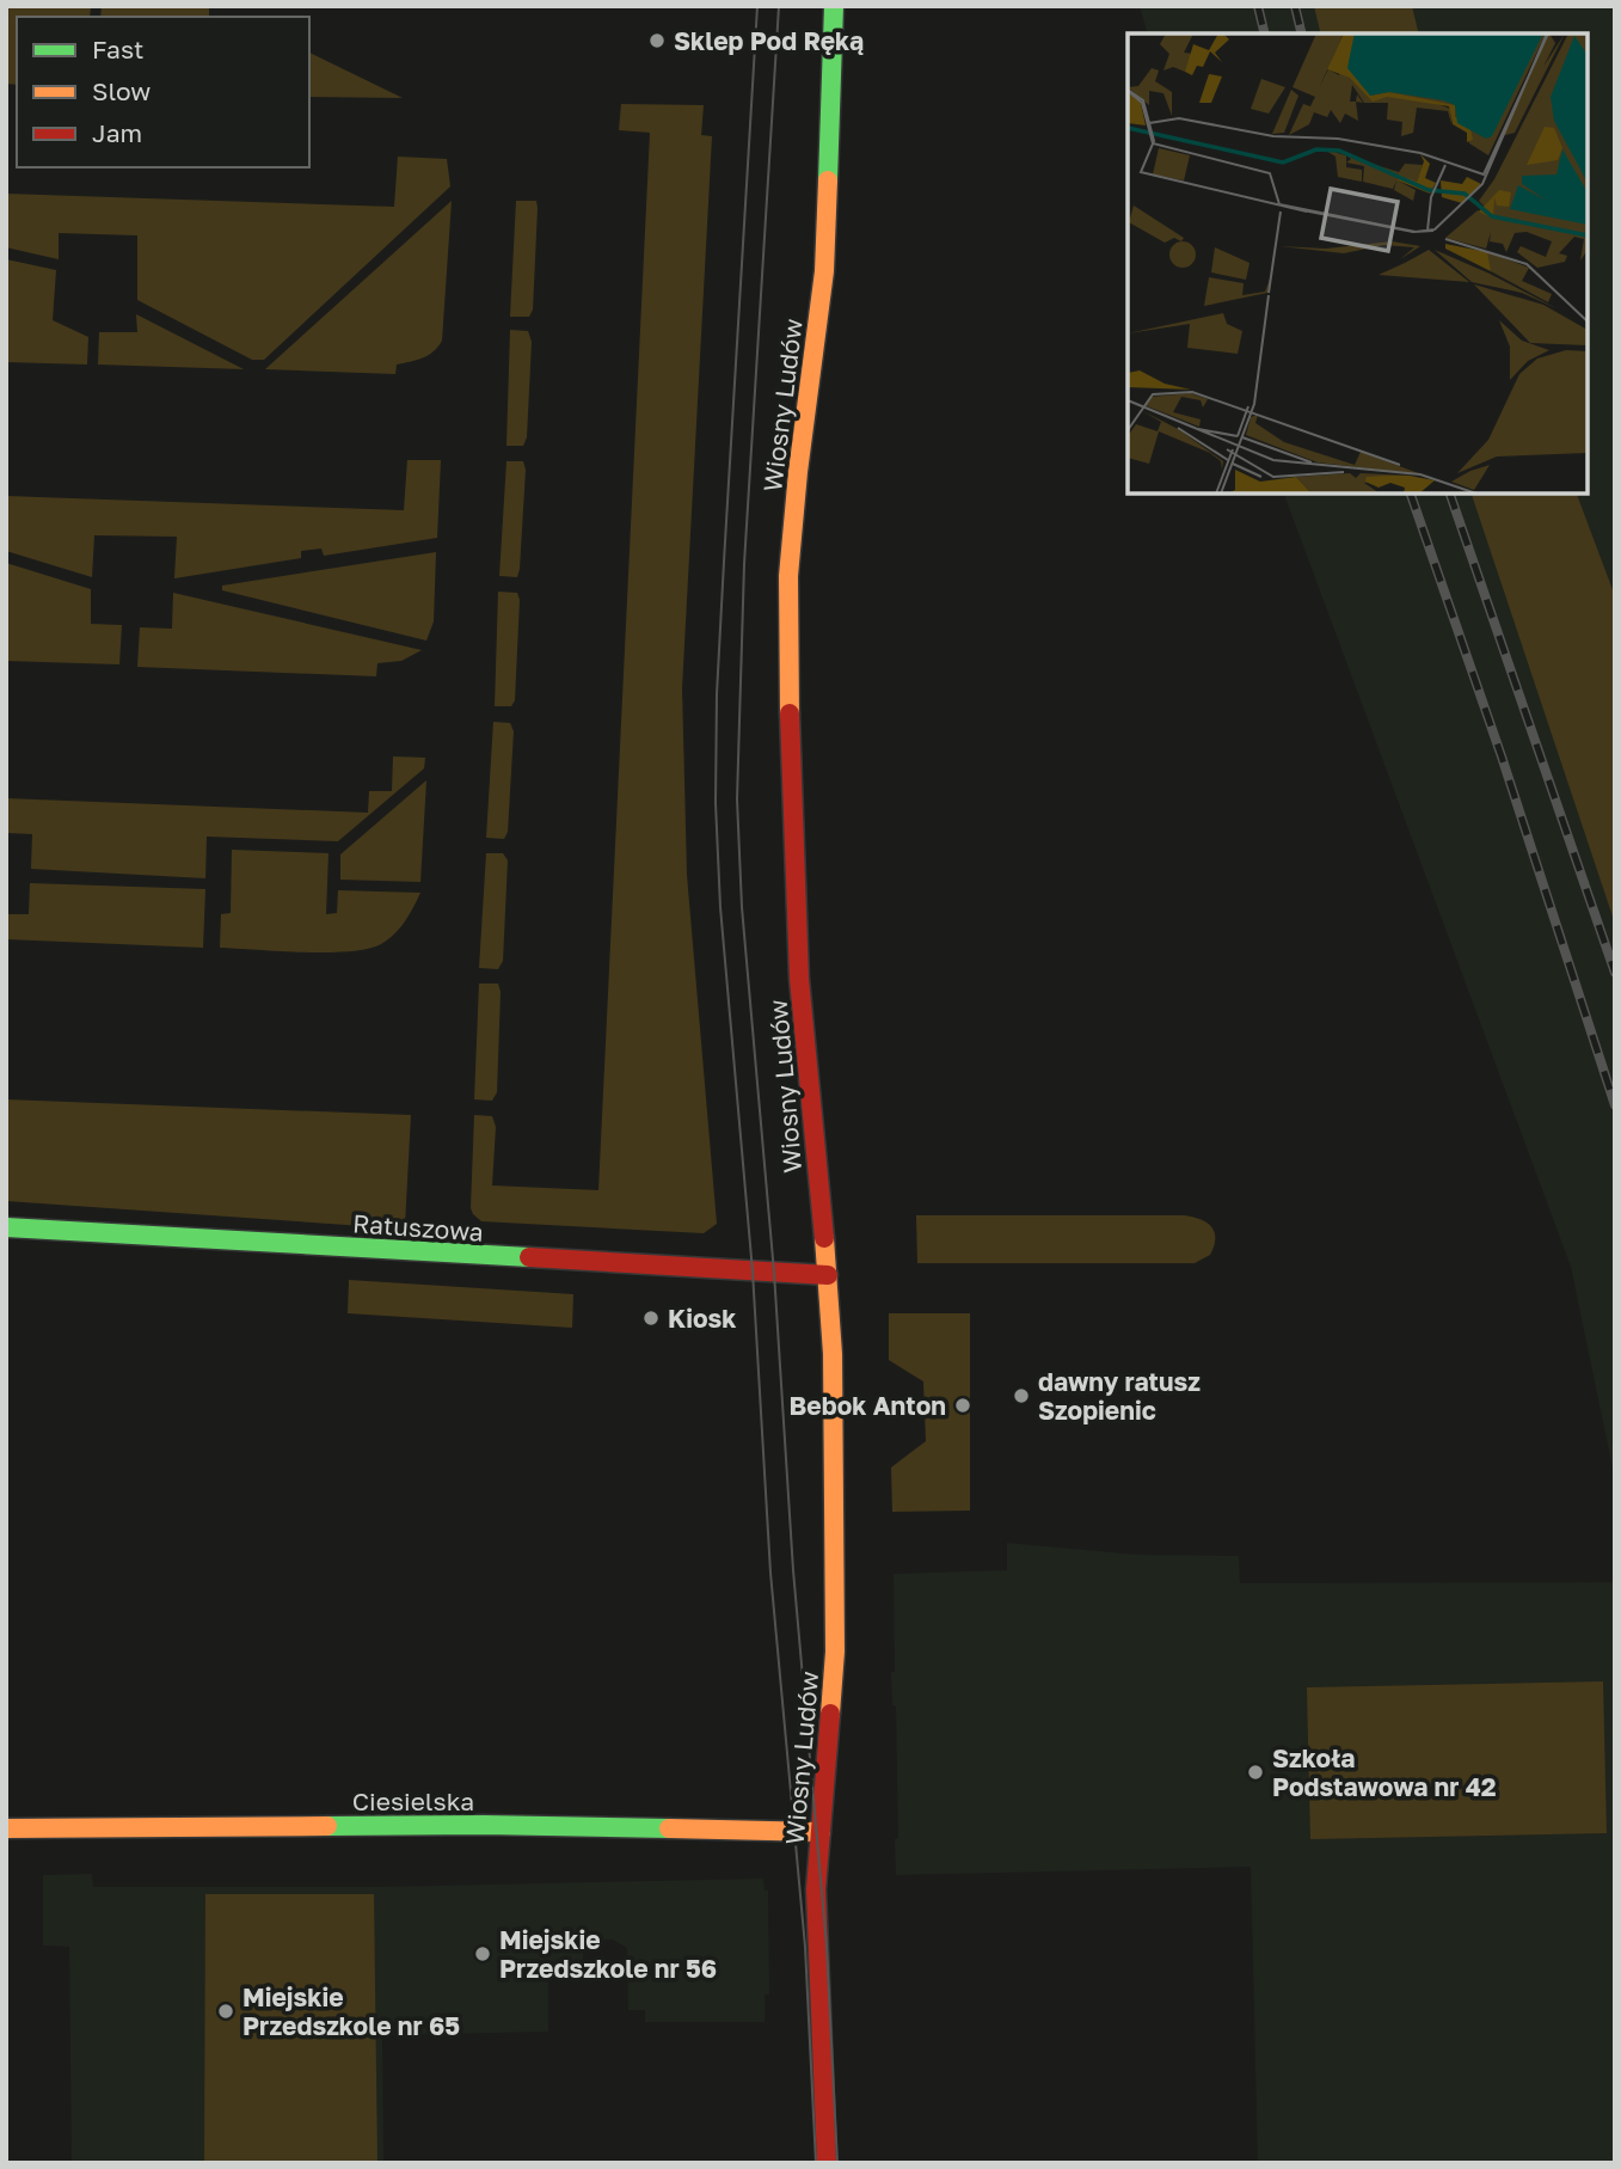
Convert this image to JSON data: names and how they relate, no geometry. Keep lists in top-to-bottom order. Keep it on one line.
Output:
{"streets":{"street":["Wiosny Ludów","Ratuszowa","Ciesielska"]},"crossings":[["Wiosny Ludów","Ratuszowa"],["Wiosny Ludów","Ciesielska"]],"places":["Sklep Pod Ręką","Kiosk","dawny ratusz Szopienic","Bebok Anton","Szkoła Podstawowa nr 42","Miejskie Przedszkole nr 56","Miejskie Przedszkole nr 65"],"legend":["Fast","Slow","Jam"]}
